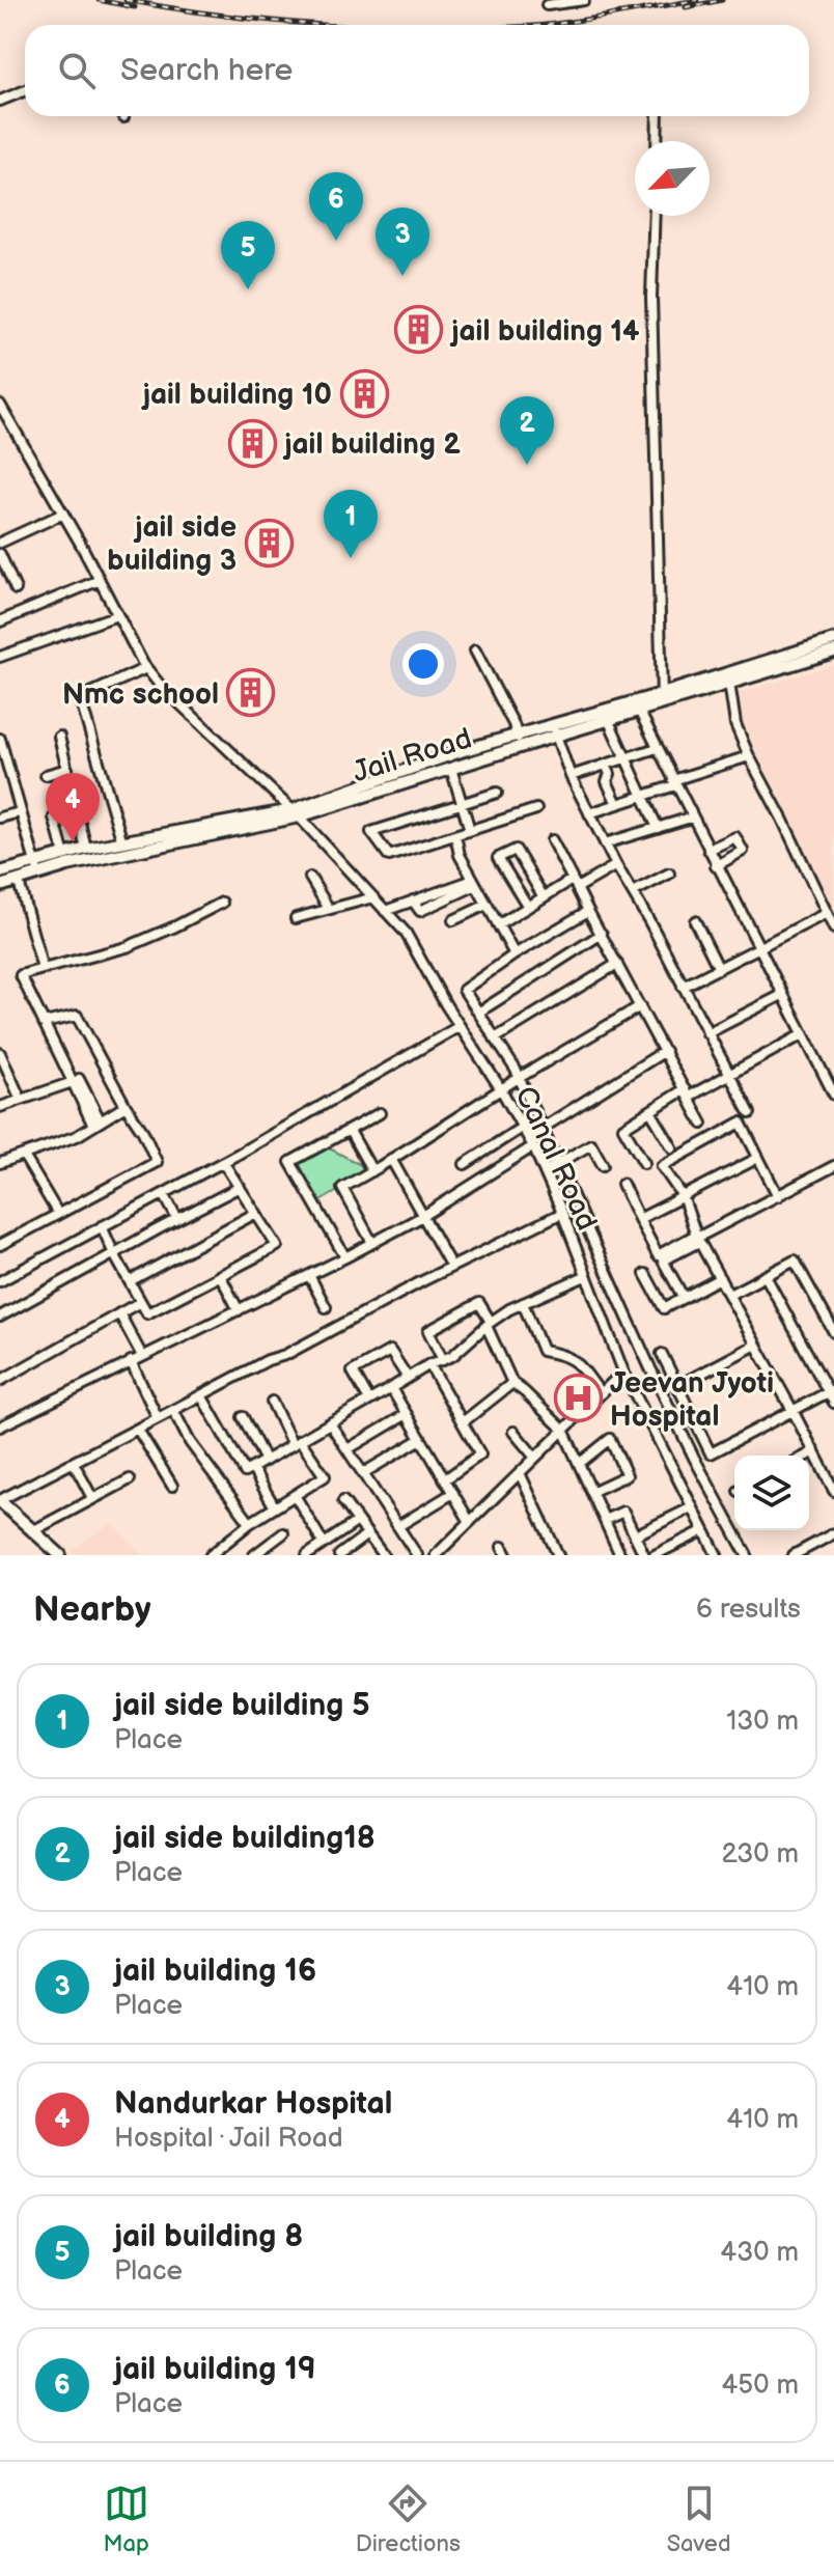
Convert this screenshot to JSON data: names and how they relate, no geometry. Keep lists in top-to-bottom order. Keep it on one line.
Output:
{"streets":{"main road":["Jail Road"],"street":["Canal Road"]},"crossings":[["Jail Road","Canal Road"]],"places":{"building":["jail building 14","jail building 10","jail building 2","jail side building 3","Nmc school"],"hospital":["Jeevan Jyoti Hospital"]},"north":"bottom left","page":{"search":"Search here","pins":["6","3","5","2","1","4"],"heading":["Nearby","6 results"],"list":[{"mark":"1","name":"jail side building 5","note":"Place","value":"130 m"},{"mark":"2","name":"jail side building18","note":"Place","value":"230 m"},{"mark":"3","name":"jail building 16","note":"Place","value":"410 m"},{"mark":"4","name":"Nandurkar Hospital","note":"Hospital · Jail Road","value":"410 m"},{"mark":"5","name":"jail building 8","note":"Place","value":"430 m"},{"mark":"6","name":"jail building 19","note":"Place","value":"450 m"}],"nav":["Map","Directions","Saved"]}}
